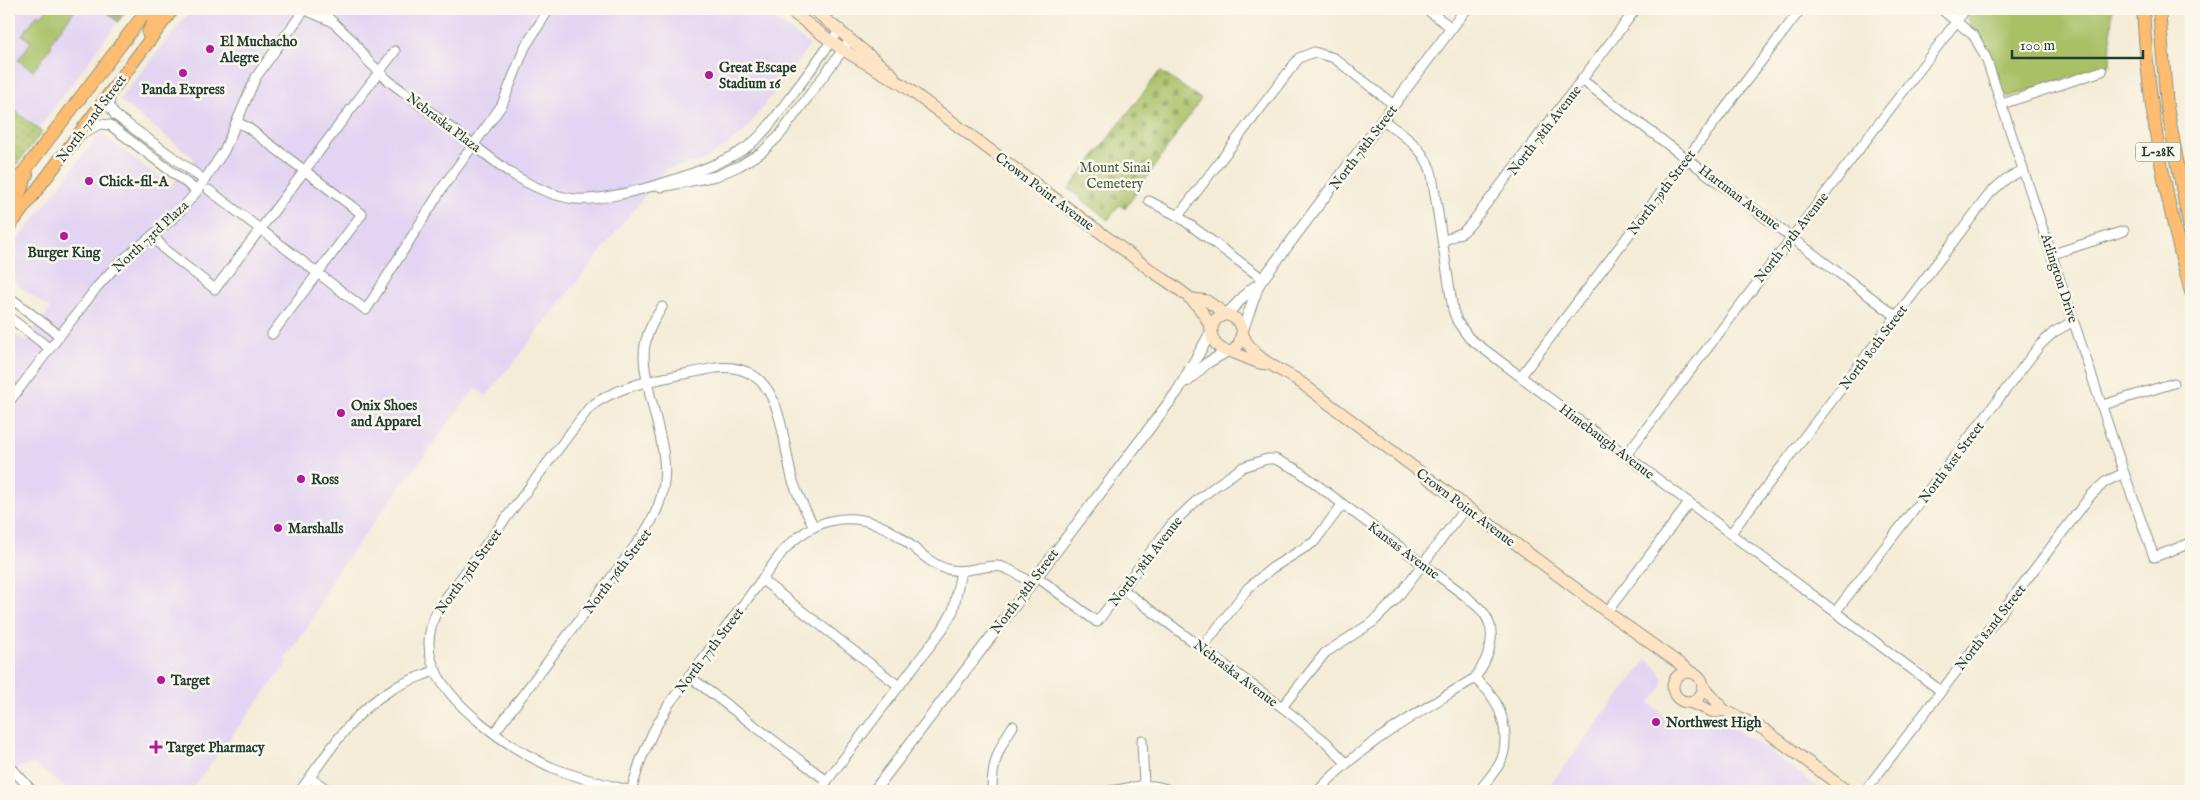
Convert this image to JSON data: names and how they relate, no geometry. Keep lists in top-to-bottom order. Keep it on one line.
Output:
{"streets":{"main road":["North 72nd Street","L-28K","Crown Point Avenue"],"street":["Nebraska Plaza","North 78th Avenue","North 78th Street","North 79th Street","Hartman Avenue","North 73rd Plaza","North 79th Avenue","Arlington Drive","North 80th Street","Himebaugh Avenue","North 81st Street","Kansas Avenue","North 75th Street","North 76th Street","North 82nd Street","North 77th Street","Nebraska Avenue"]},"crossings":[["Nebraska Plaza","North 73rd Plaza"],["North 78th Avenue","North 78th Street"],["North 78th Avenue","Hartman Avenue"],["North 78th Avenue","Himebaugh Avenue"],["North 78th Avenue","Kansas Avenue"],["North 78th Avenue","Nebraska Avenue"],["North 78th Street","Himebaugh Avenue"],["North 79th Street","Hartman Avenue"],["North 79th Street","Himebaugh Avenue"],["Hartman Avenue","North 79th Avenue"],["Hartman Avenue","North 80th Street"],["North 79th Avenue","Arlington Drive"],["North 79th Avenue","Himebaugh Avenue"],["Arlington Drive","North 80th Street"],["Arlington Drive","North 81st Street"],["Arlington Drive","North 82nd Street"],["North 80th Street","Himebaugh Avenue"],["Himebaugh Avenue","North 81st Street"],["Himebaugh Avenue","North 82nd Street"],["North 75th Street","North 76th Street"],["North 75th Street","North 77th Street"]],"parks":["Mount Sinai Cemetery"],"places":{"other":["El Muchacho Alegre","Panda Express","Great Escape Stadium 16","Chick-fil-A","Burger King","Onix Shoes and Apparel","Ross","Marshalls","Target","Northwest High"],"health":["Target Pharmacy"]},"scale_bar":"100 m"}
